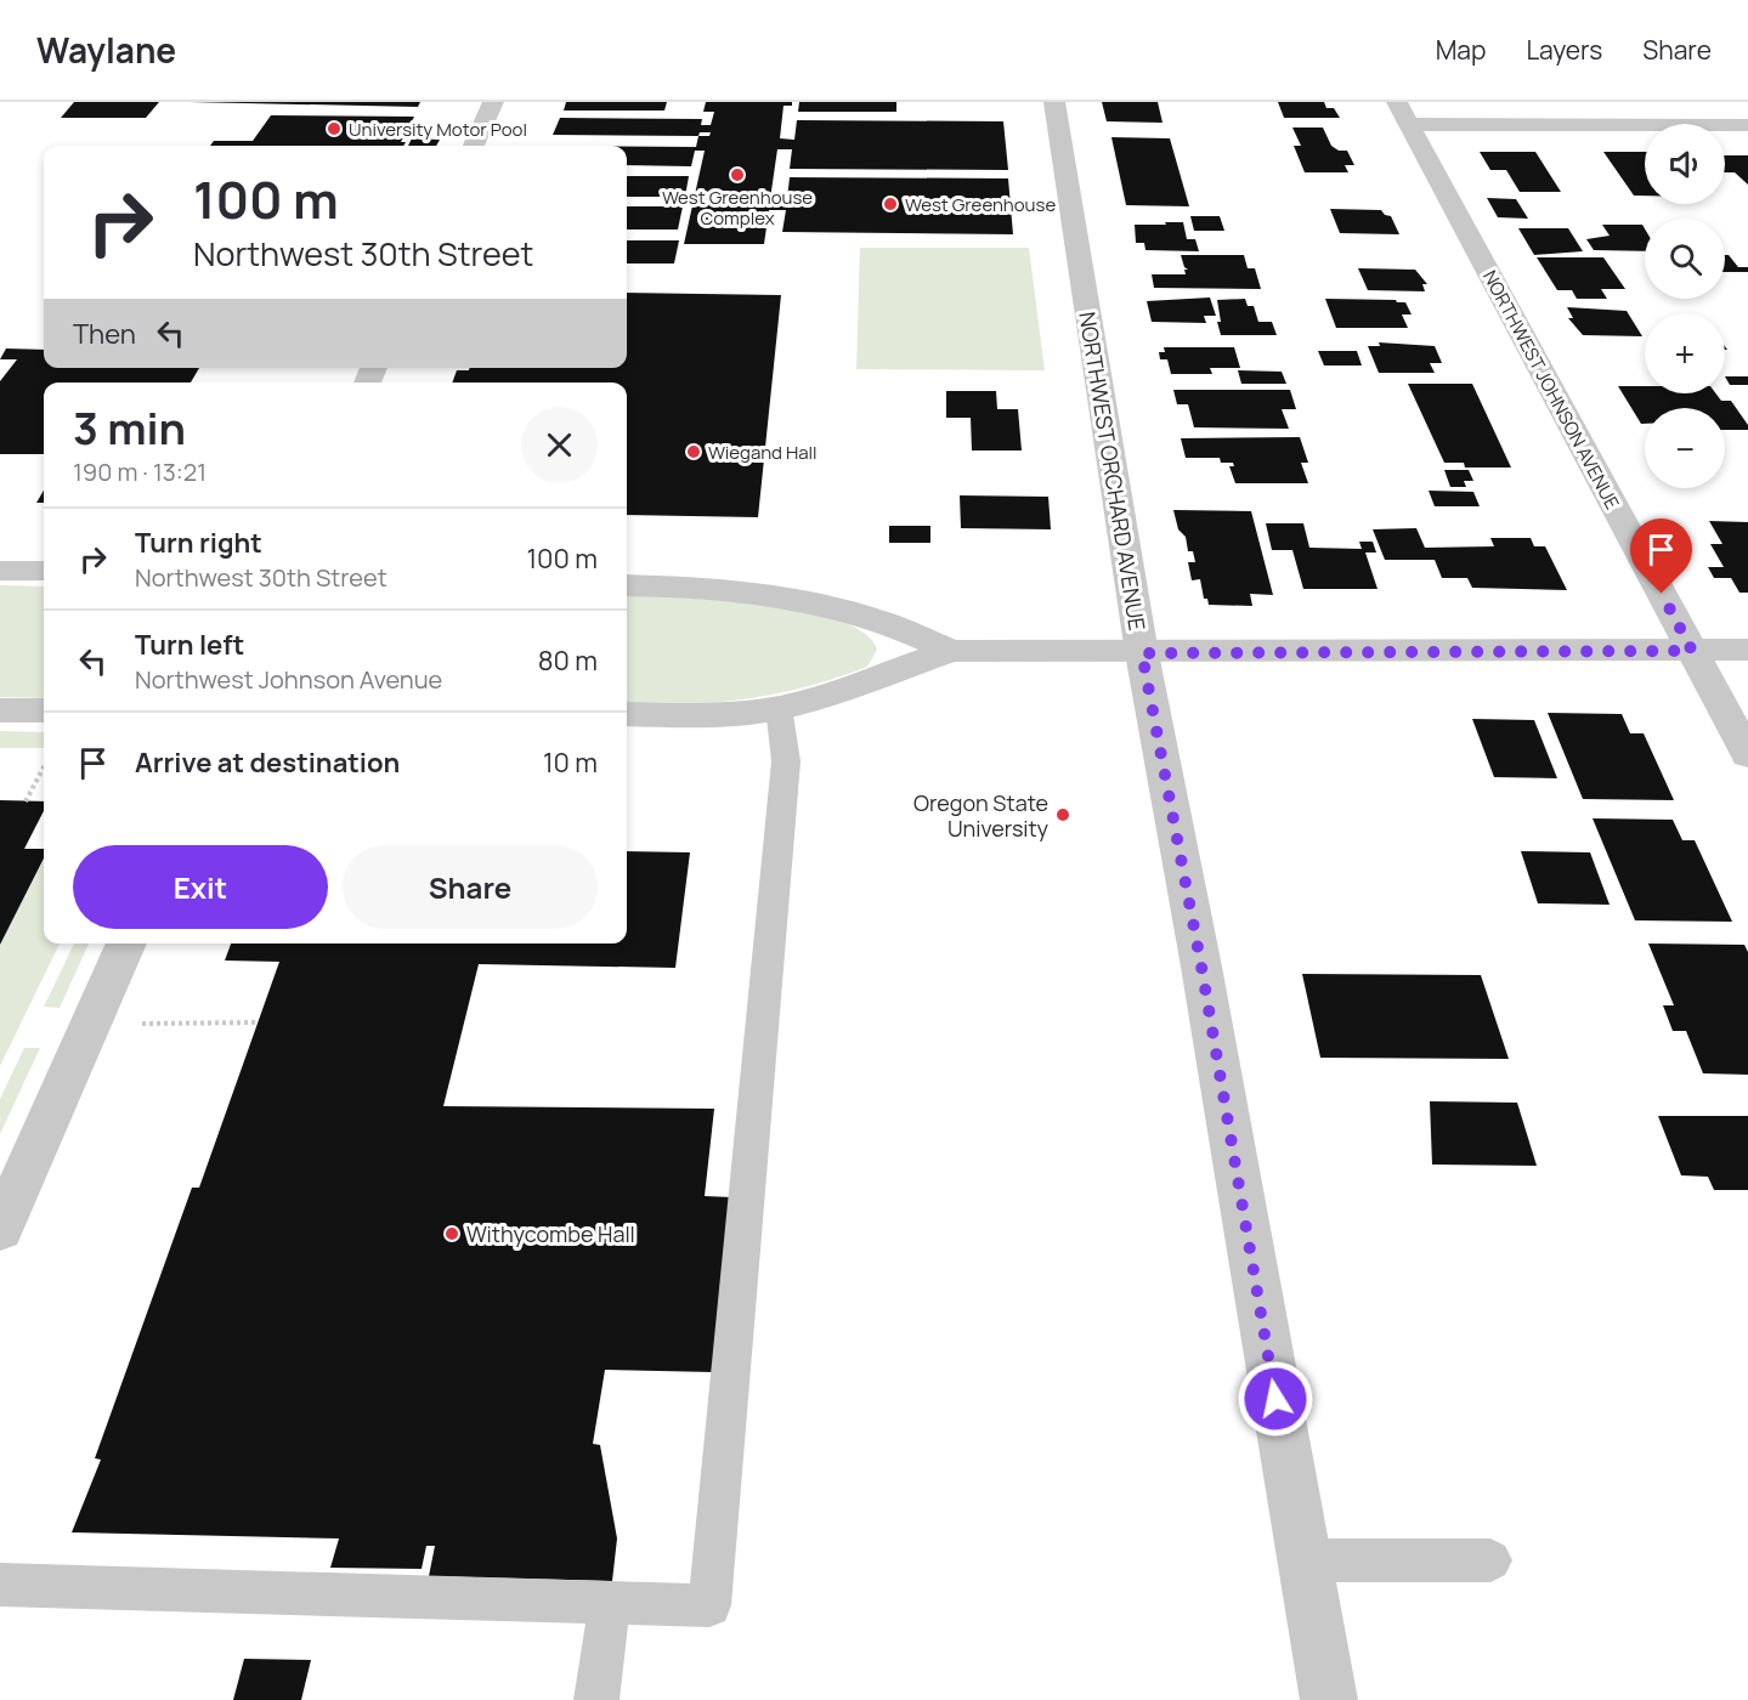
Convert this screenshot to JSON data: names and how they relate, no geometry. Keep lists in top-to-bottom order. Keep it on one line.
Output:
{"streets":{"street":["NORTHWEST JOHNSON AVENUE","NORTHWEST ORCHARD AVENUE"]},"places":["University Motor Pool","West Greenhouse Complex","West Greenhouse","Wiegand Hall","Oregon State University","Withycombe Hall"],"page":{"header":"Waylane","nav":["Map","Layers","Share"],"map_buttons":["+","−"],"turn":["100 m","Northwest 30th Street"],"then":"Then","heading":["3 min","190 m · 13:21"],"list":[{"name":"Turn right","note":"Northwest 30th Street","value":"100 m"},{"name":"Turn left","note":"Northwest Johnson Avenue","value":"80 m"},{"name":"Arrive at destination","value":"10 m"}],"buttons":["Exit","Share"]}}
